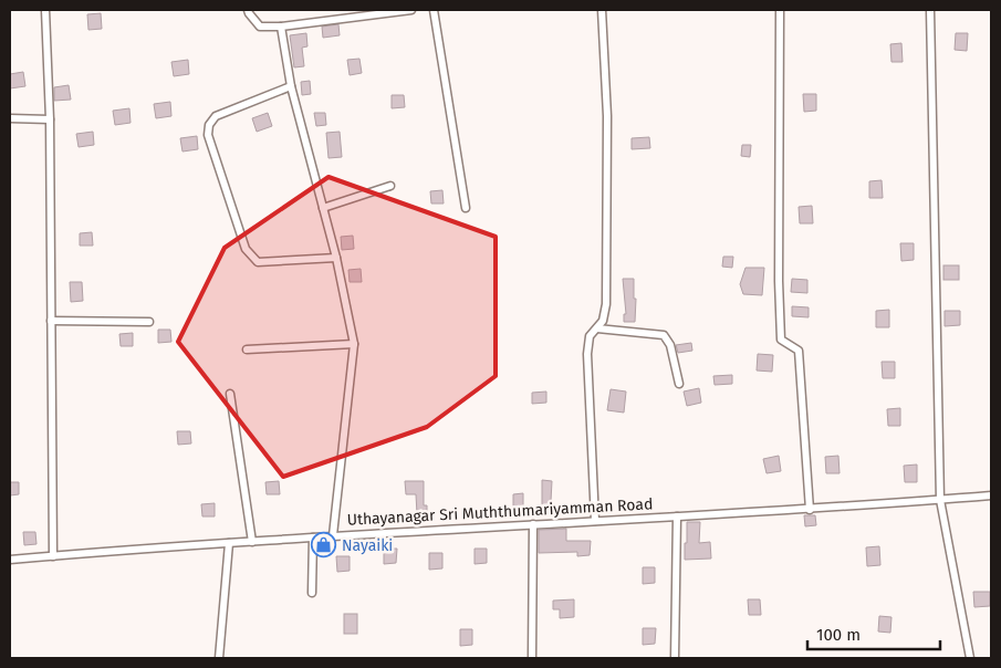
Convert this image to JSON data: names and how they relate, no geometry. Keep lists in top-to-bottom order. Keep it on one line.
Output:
{"streets":{"street":["Uthayanagar Sri Muththumariyamman Road"]},"places":{"shop":["Nayaiki"]},"scale_bar":"100 m"}
